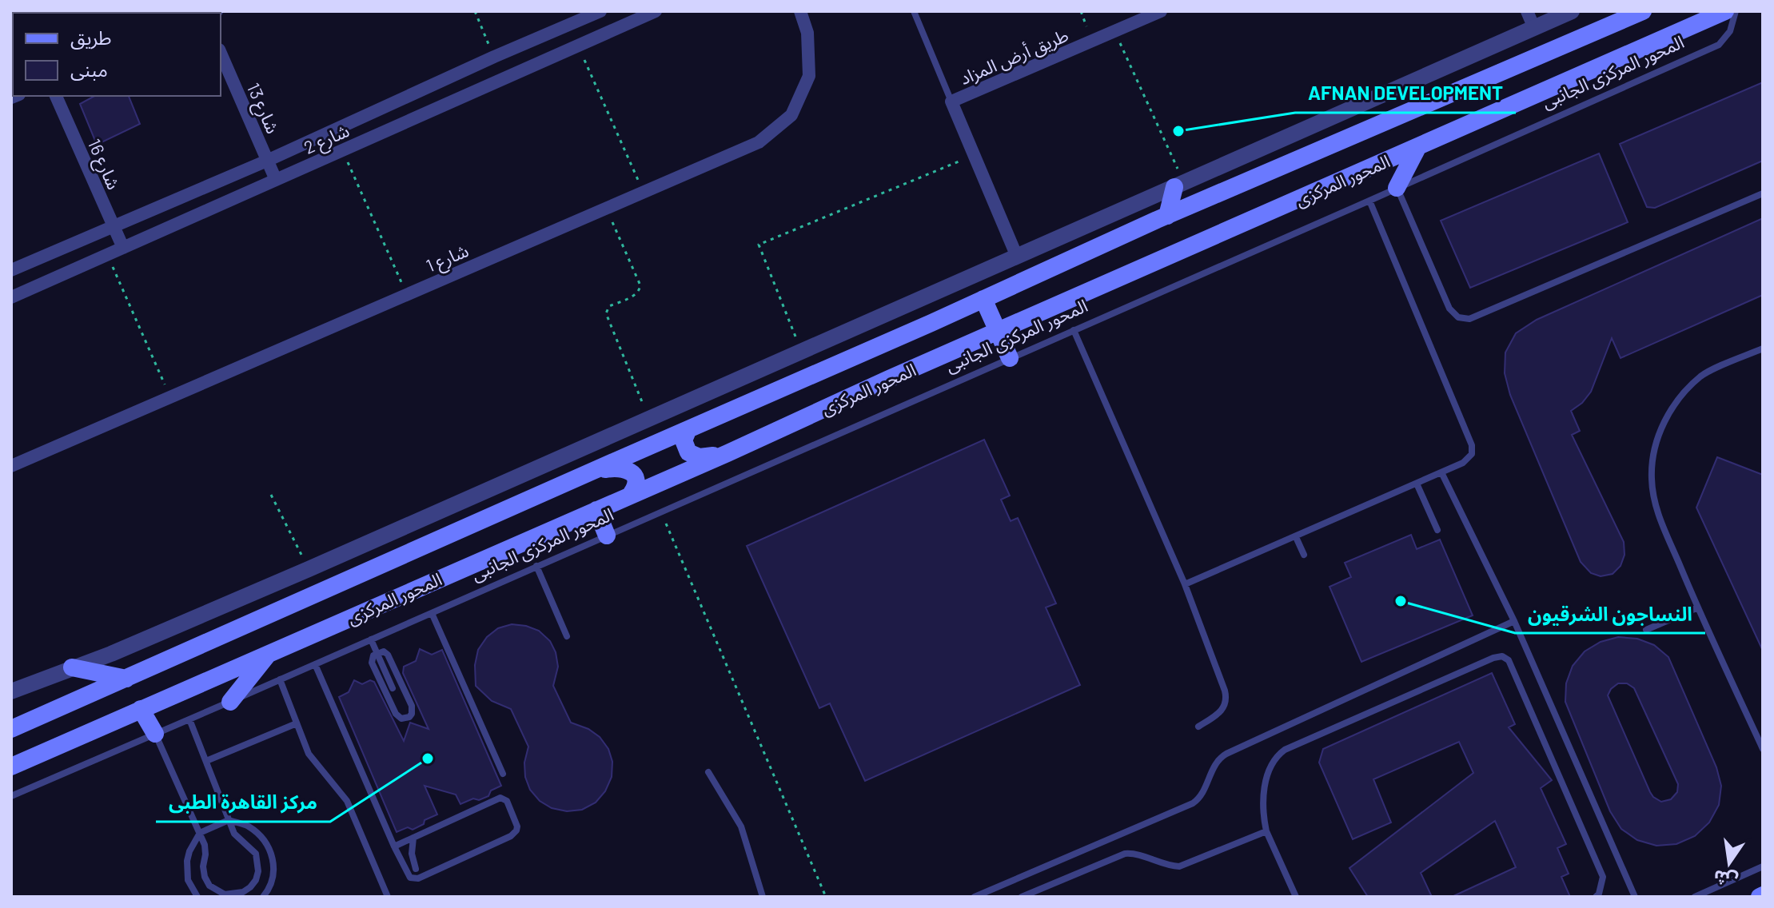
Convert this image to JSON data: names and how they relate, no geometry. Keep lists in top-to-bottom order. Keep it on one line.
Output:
{"streets":{"main road":["المحور المركزى"],"street":["طريق أرض المزاد","شارع 13","شارع 2","شارع 16","شارع 1"],"lane":["المحور المركزى الجانبى"]},"crossings":[["شارع 13","شارع 2"],["شارع 2","شارع 16"]],"places":["AFNAN DEVELOPMENT","النساجون الشرقيون","مركز القاهرة الطبى"],"legend":["طريق","مبنى"],"north":"bottom"}
